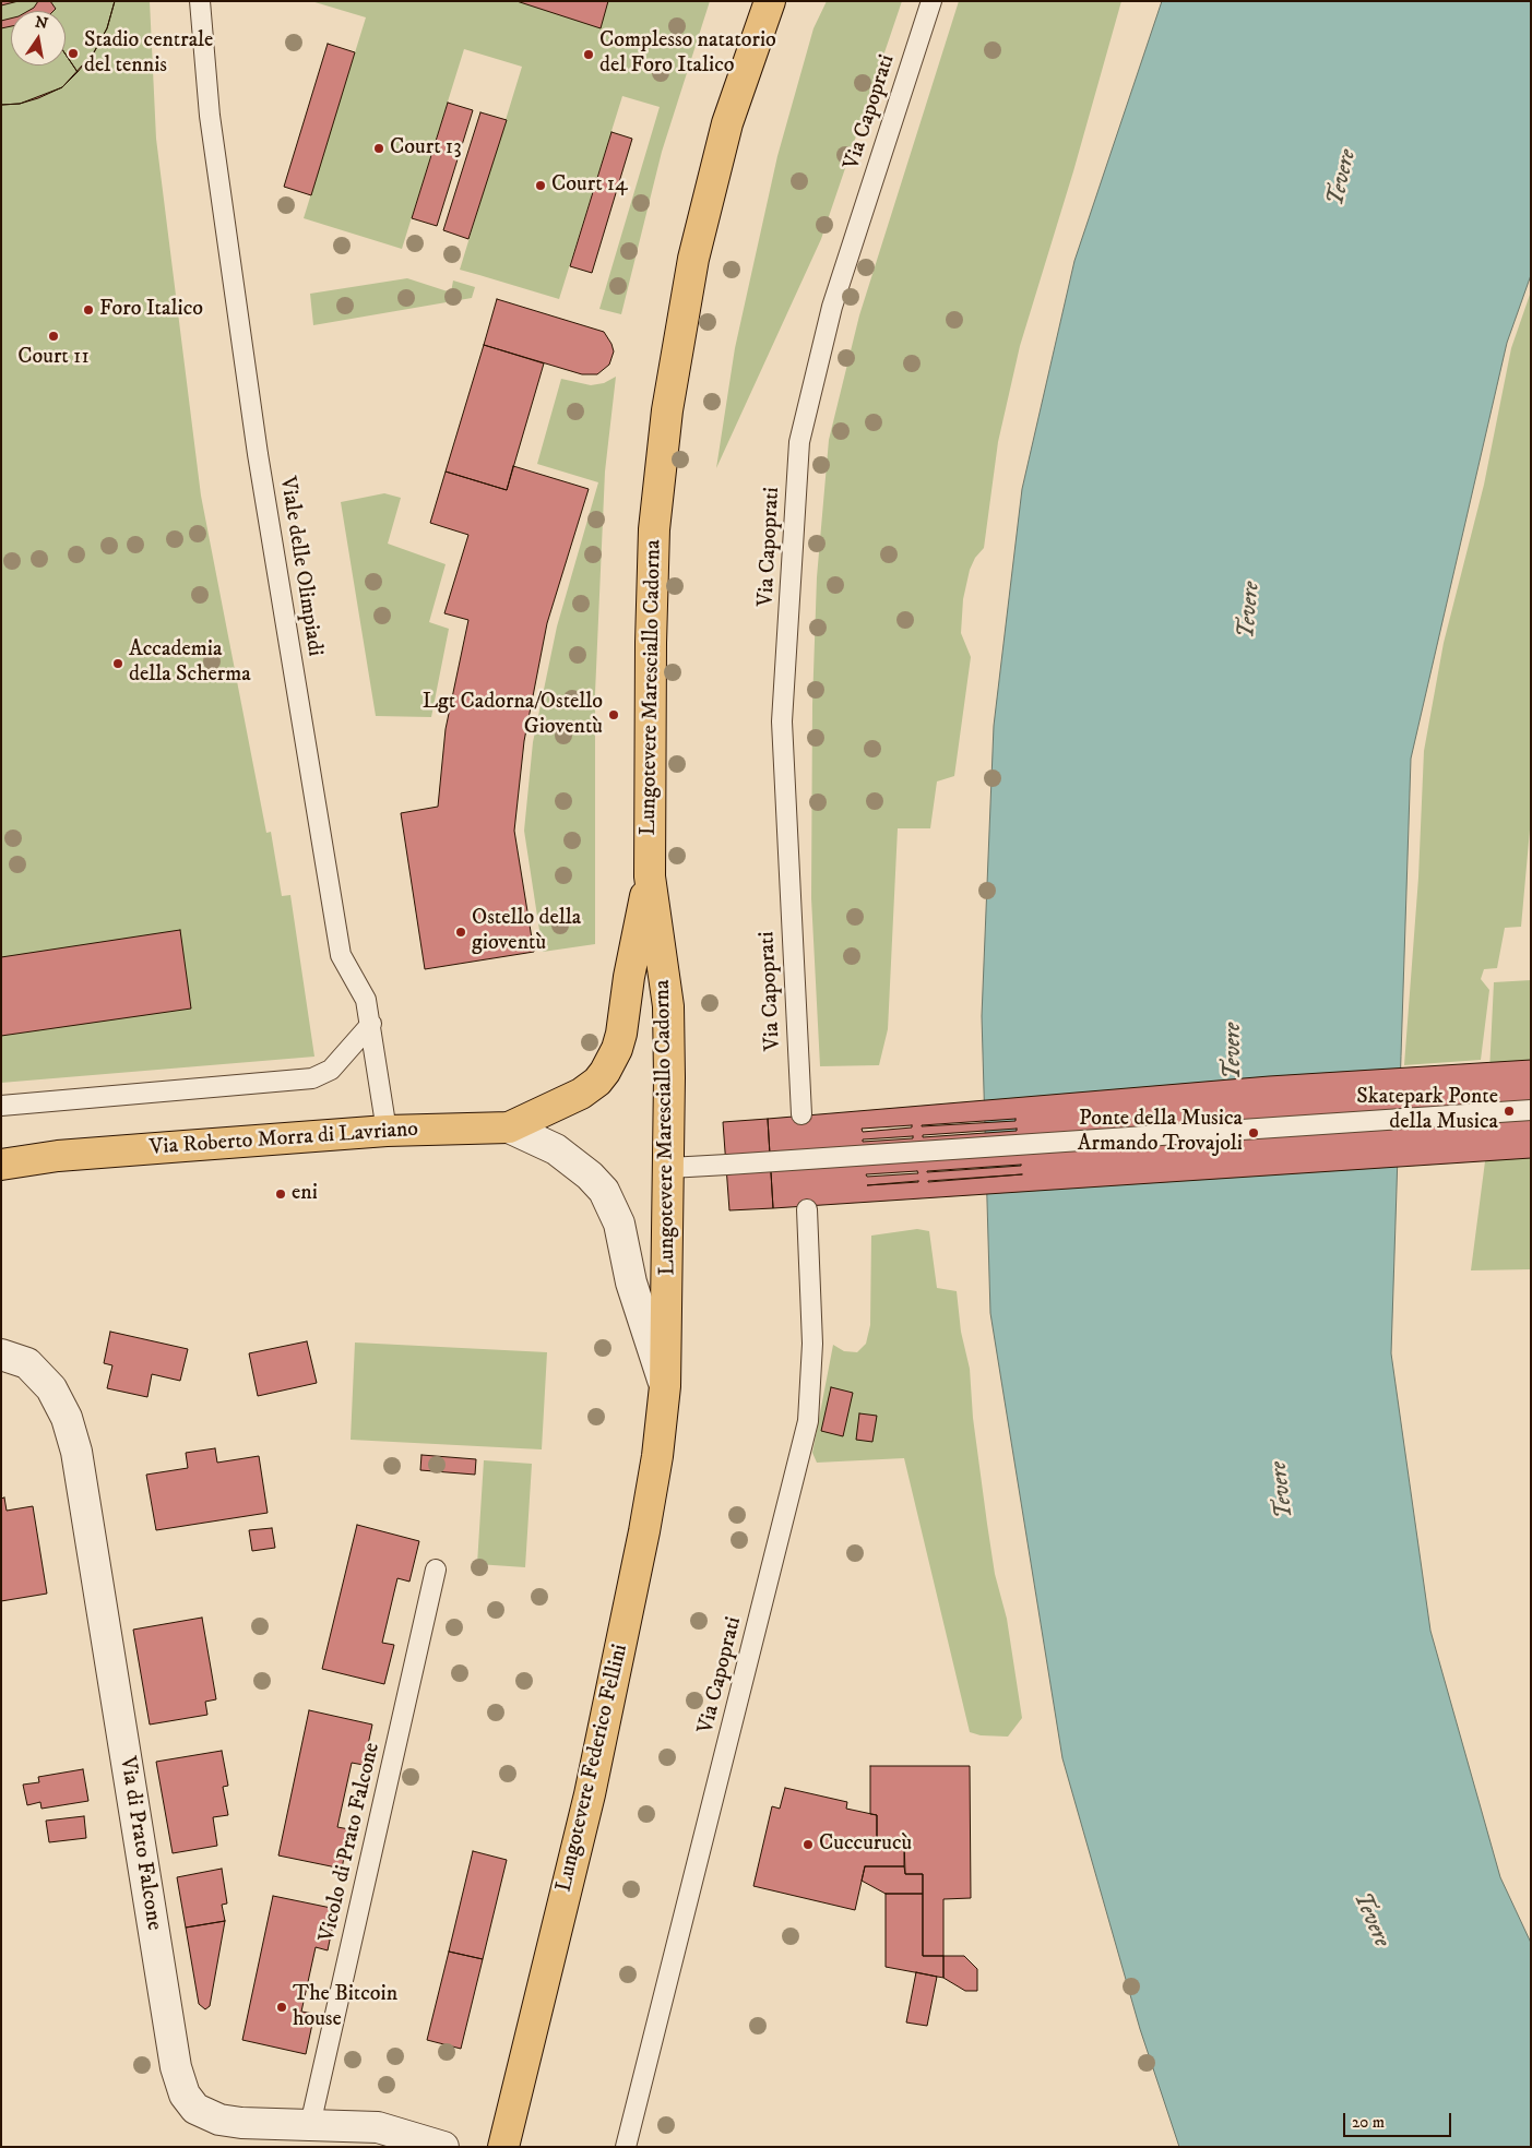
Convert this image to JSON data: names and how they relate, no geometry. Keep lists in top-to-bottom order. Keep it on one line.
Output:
{"streets":{"main road":["Lungotevere Maresciallo Cadorna","Via Roberto Morra di Lavriano","Lungotevere Federico Fellini"],"street":["Via di Prato Falcone"],"lane":["Via Capoprati","Viale delle Olimpiadi","Vicolo di Prato Falcone"]},"crossings":[["Viale delle Olimpiadi","Via Roberto Morra di Lavriano"],["Lungotevere Maresciallo Cadorna","Via Roberto Morra di Lavriano"],["Lungotevere Maresciallo Cadorna","Lungotevere Federico Fellini"],["Via Roberto Morra di Lavriano","Lungotevere Federico Fellini"],["Vicolo di Prato Falcone","Via di Prato Falcone"]],"water":["Tevere"],"places":["Stadio centrale del tennis","Complesso natatorio del Foro Italico","Court 13","Court 14","Foro Italico","Court 11","Accademia della Scherma","Lgt Cadorna/Ostello Gioventù","Ostello della gioventù","Skatepark Ponte della Musica","Ponte della Musica Armando Trovajoli","eni","Cuccurucù","The Bitcoin house"],"scale_bar":"20 m","north":"top"}
